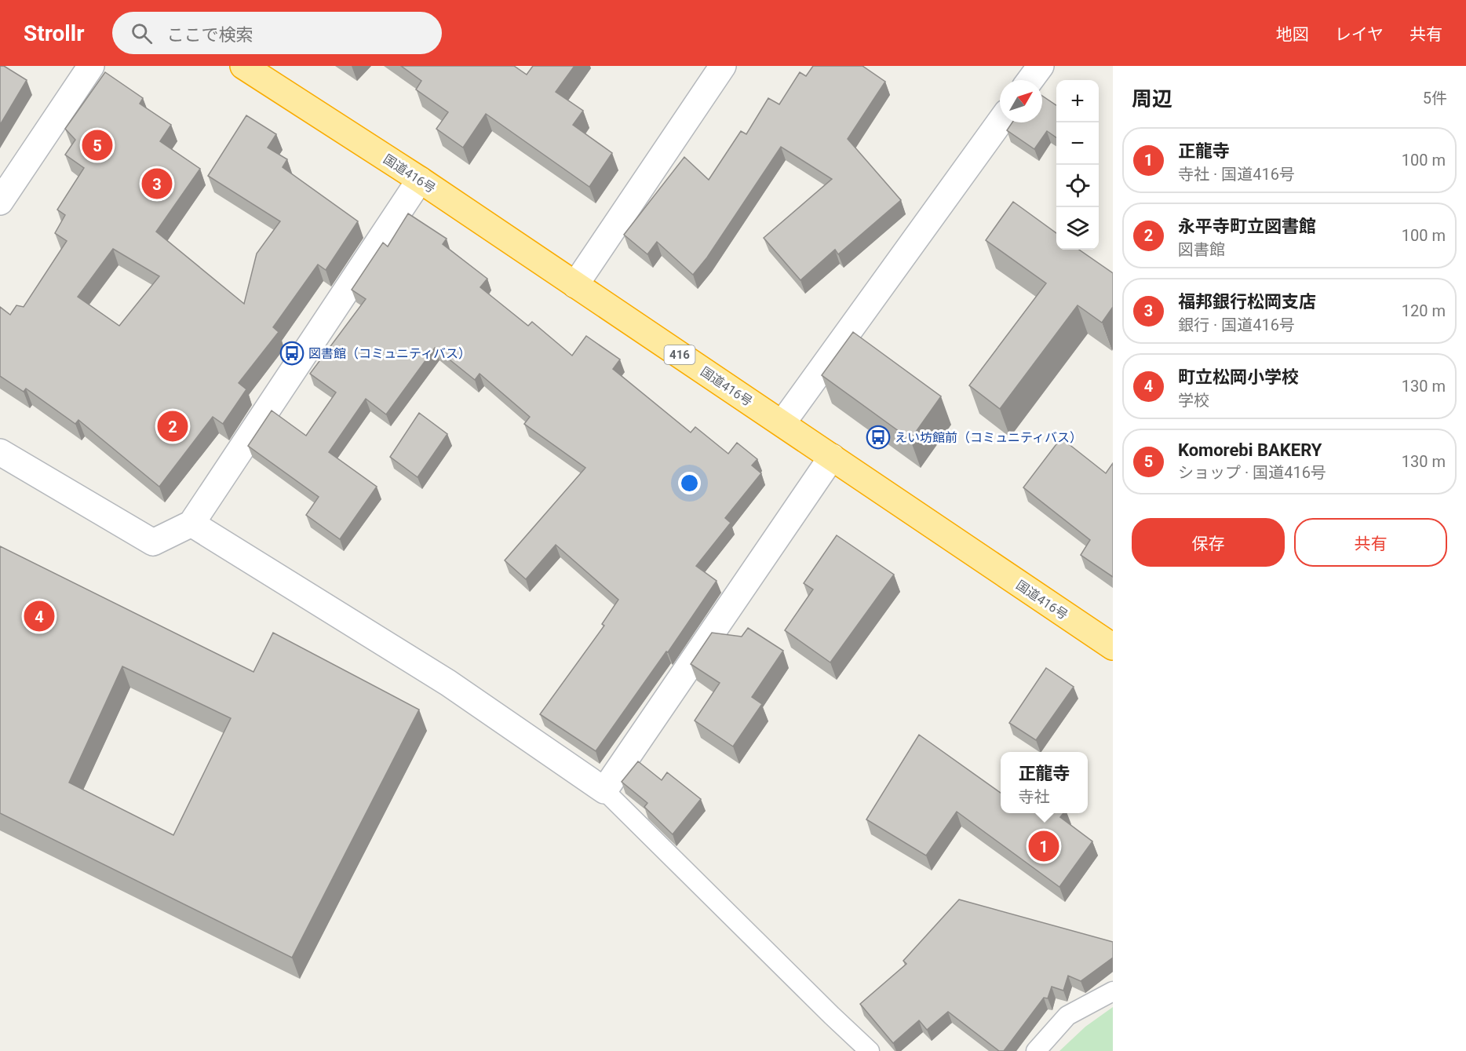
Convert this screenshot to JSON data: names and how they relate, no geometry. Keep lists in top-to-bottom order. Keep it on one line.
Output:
{"streets":{"highway":["国道416号","416"]},"places":{"bus stop":["図書館（コミュニティバス）","えい坊館前（コミュニティバス）"]},"north":"top right","page":{"header":"Strollr","search":"ここで検索","nav":["地図","レイヤ","共有"],"heading":["周辺","5件"],"map_buttons":["+","−"],"list":[{"mark":"1","name":"正龍寺","note":"寺社 · 国道416号","value":"100 m"},{"mark":"2","name":"永平寺町立図書館","note":"図書館","value":"100 m"},{"mark":"3","name":"福邦銀行松岡支店","note":"銀行 · 国道416号","value":"120 m"},{"mark":"4","name":"町立松岡小学校","note":"学校","value":"130 m"},{"mark":"5","name":"Komorebi BAKERY","note":"ショップ · 国道416号","value":"130 m"}],"pins":["5","3","2","4","1"],"buttons":["保存","共有"],"popup":["正龍寺","寺社"]}}
